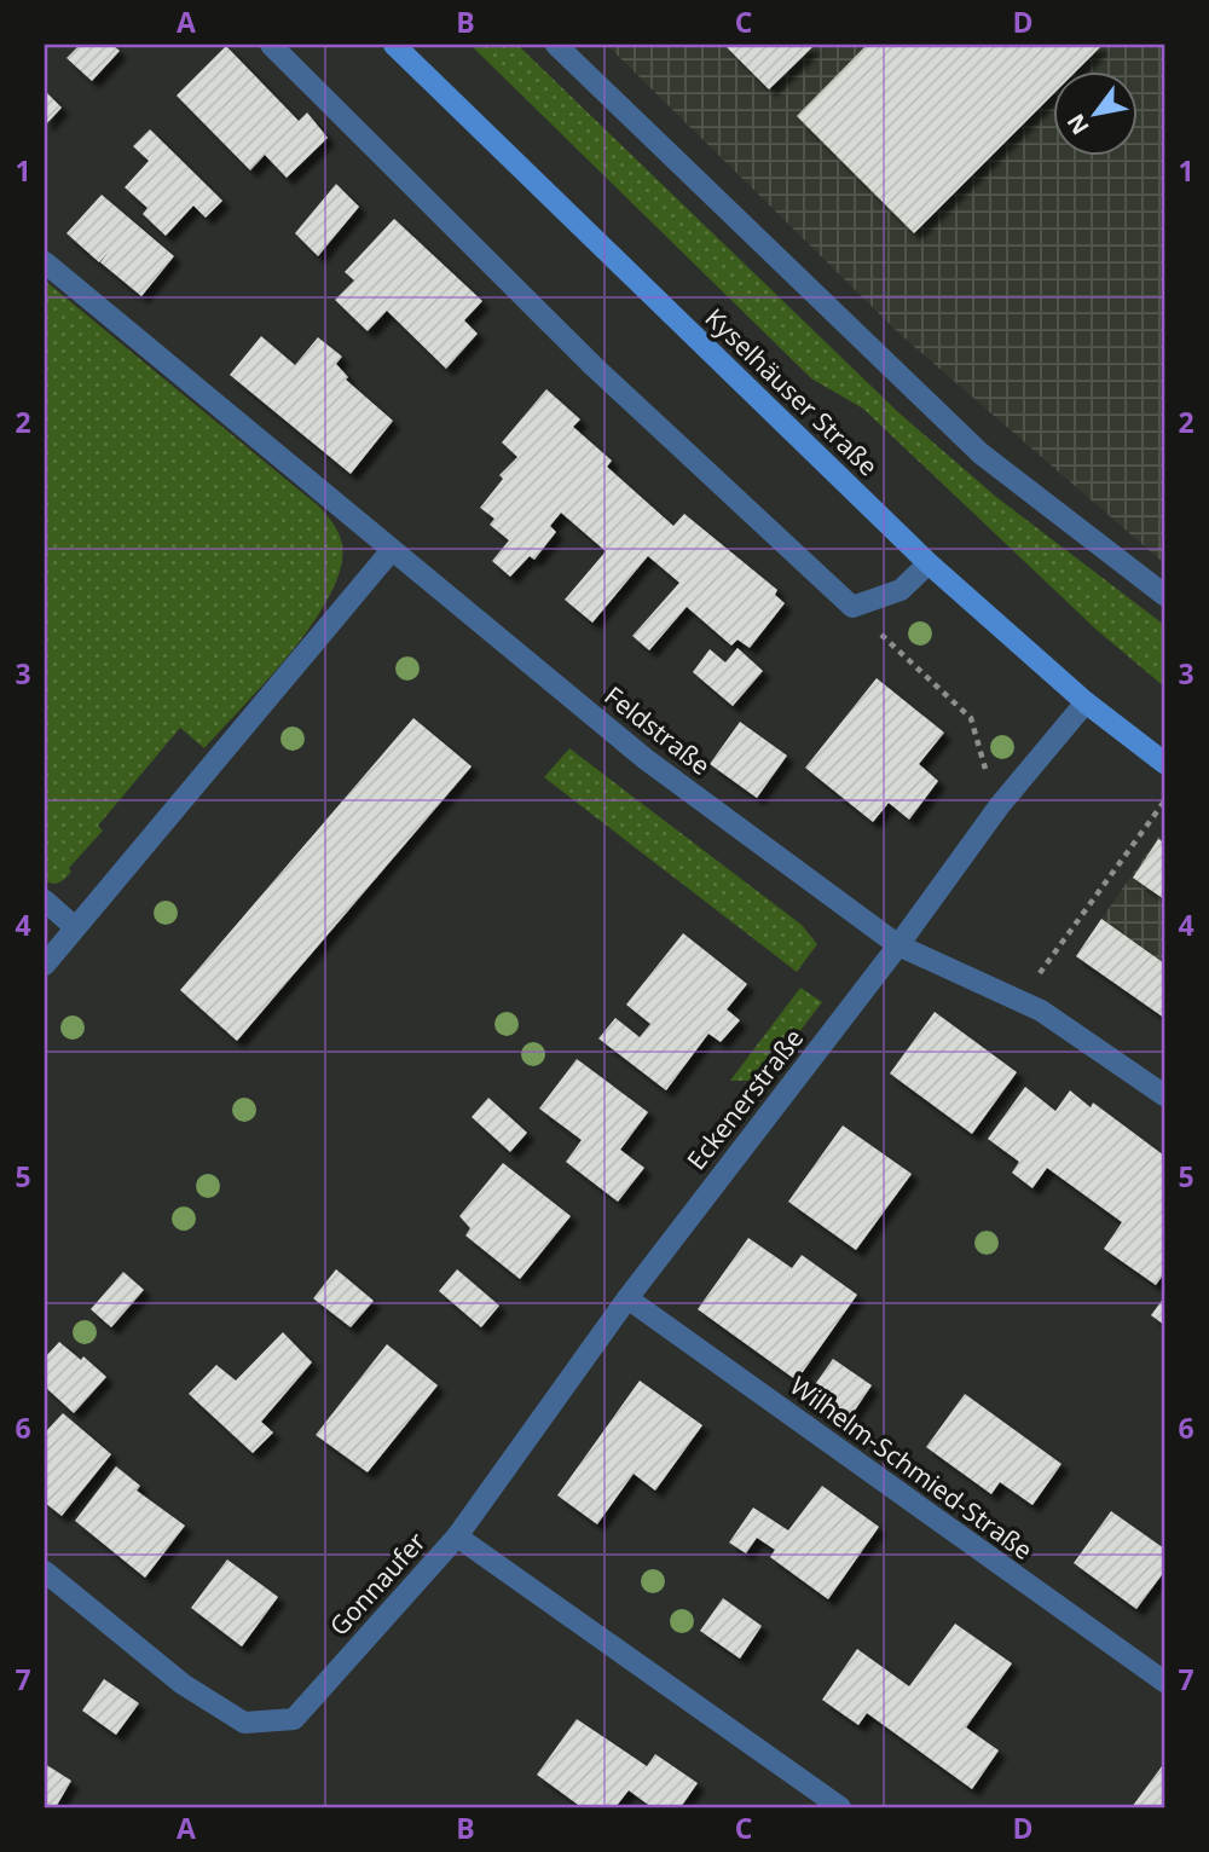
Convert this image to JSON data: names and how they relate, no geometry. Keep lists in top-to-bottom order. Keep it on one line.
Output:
{"streets":{"main road":["Kyselhäuser Straße"],"street":["Feldstraße","Eckenerstraße","Wilhelm-Schmied-Straße","Gonnaufer"]},"crossings":[["Kyselhäuser Straße","Eckenerstraße"],["Feldstraße","Eckenerstraße"],["Eckenerstraße","Wilhelm-Schmied-Straße"],["Eckenerstraße","Gonnaufer"]],"north":"bottom left","grid":{"columns":["A","B","C","D"],"rows":["1","2","3","4","5","6","7"]}}
